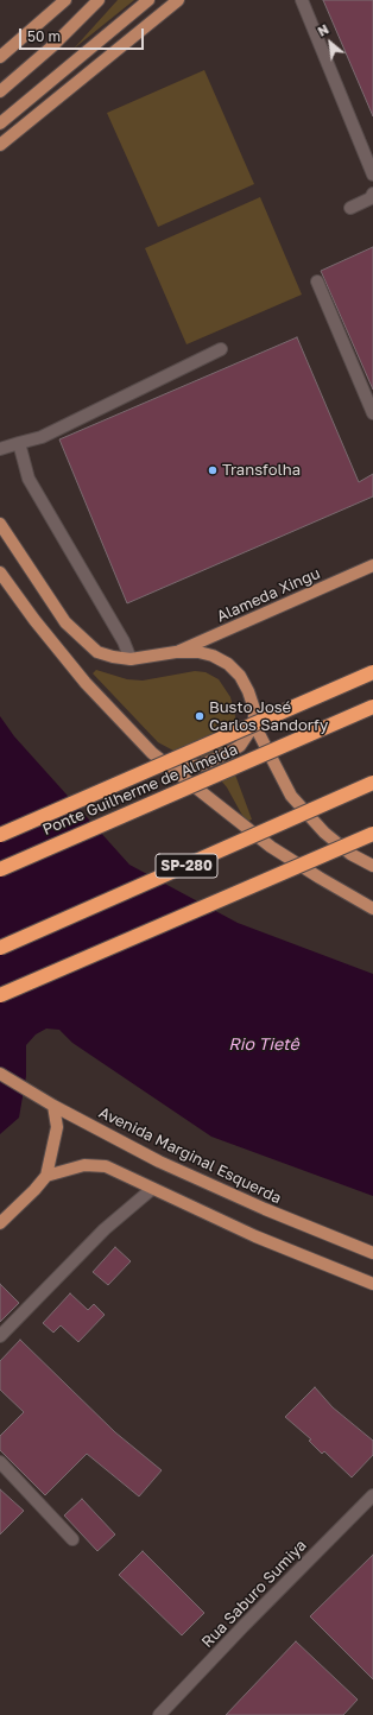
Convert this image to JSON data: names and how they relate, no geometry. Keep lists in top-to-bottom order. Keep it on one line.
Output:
{"streets":{"highway":["Ponte Guilherme de Almeida","SP-280"],"main road":["Alameda Xingu","Avenida Marginal Esquerda"],"street":["Rua Saburo Sumiya"]},"water":["Rio Tietê"],"places":["Transfolha","Busto José Carlos Sandorfy"],"scale_bar":"50 m","north":"top left"}
